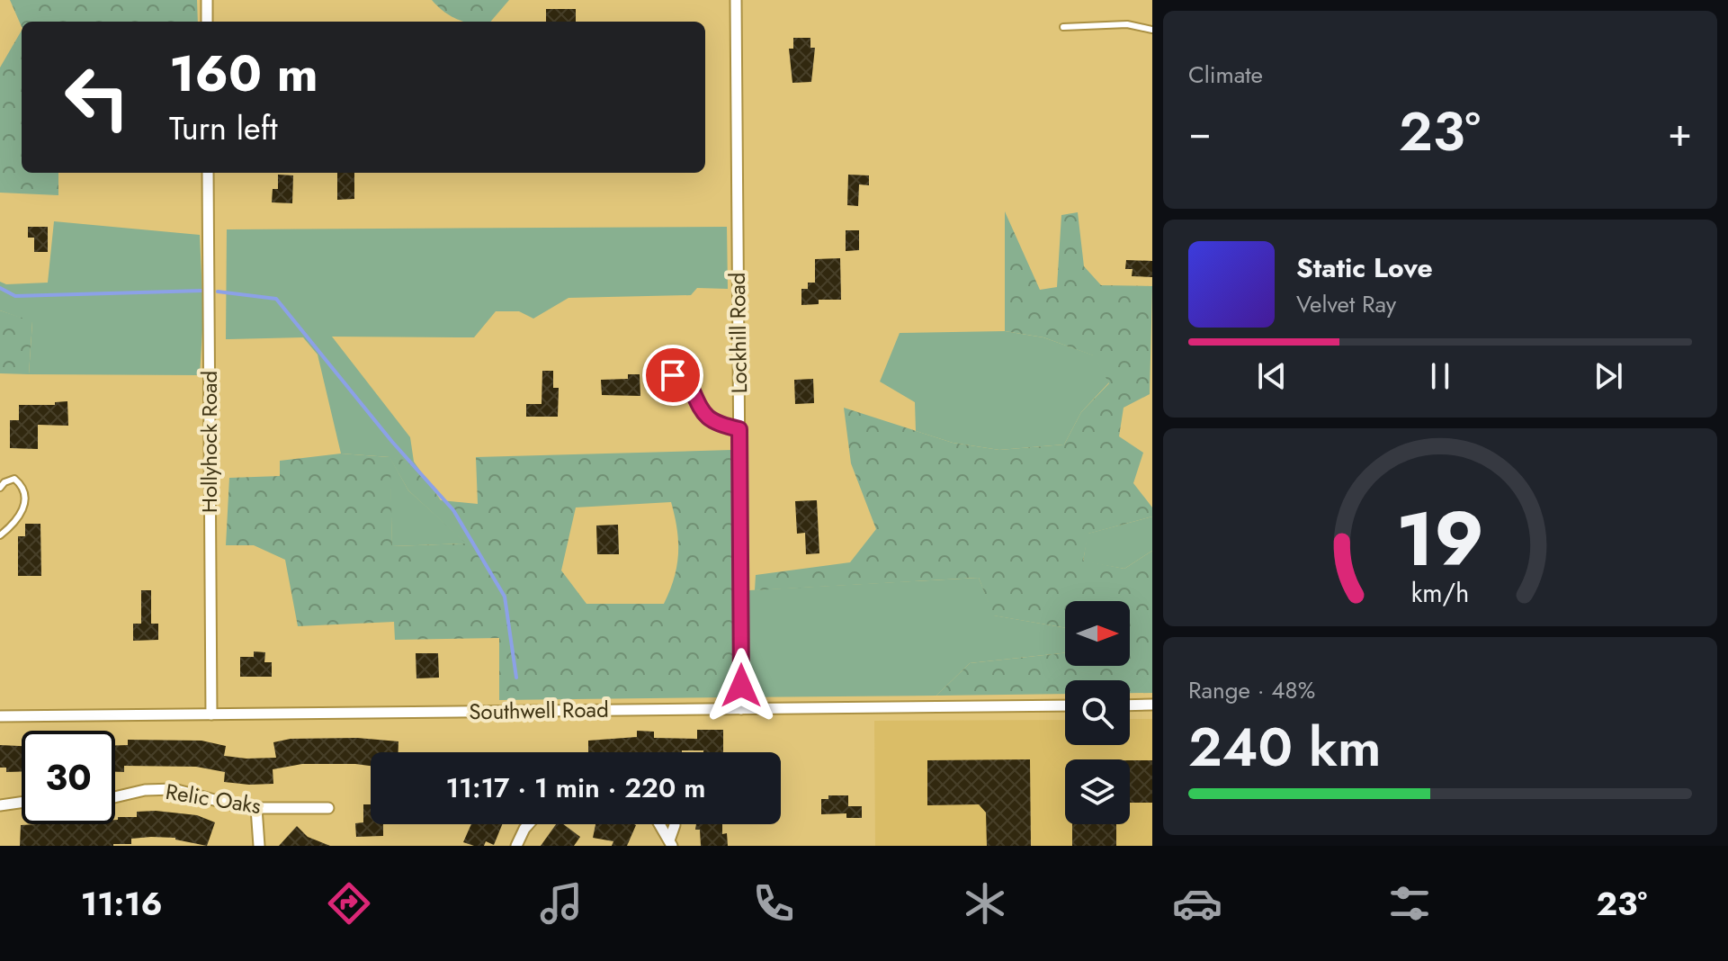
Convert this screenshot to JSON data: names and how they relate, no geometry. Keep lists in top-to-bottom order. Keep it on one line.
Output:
{"streets":{"street":["Lockhill Road","Hollyhock Road","Southwell Road","Relic Oaks"]},"crossings":[["Lockhill Road","Southwell Road"],["Hollyhock Road","Southwell Road"]],"north":"right","page":{"tile":["Climate",["Range · 48%","240 km"]],"turn":["160 m","Turn left"],"heat":["−","23°","+"],"song":["Static Love","Velvet Ray"],"limit":"30","trip":"11:17 · 1 min · 220 m","tabs":["11:16","23°"],"gauge":["19","km/h"]}}
